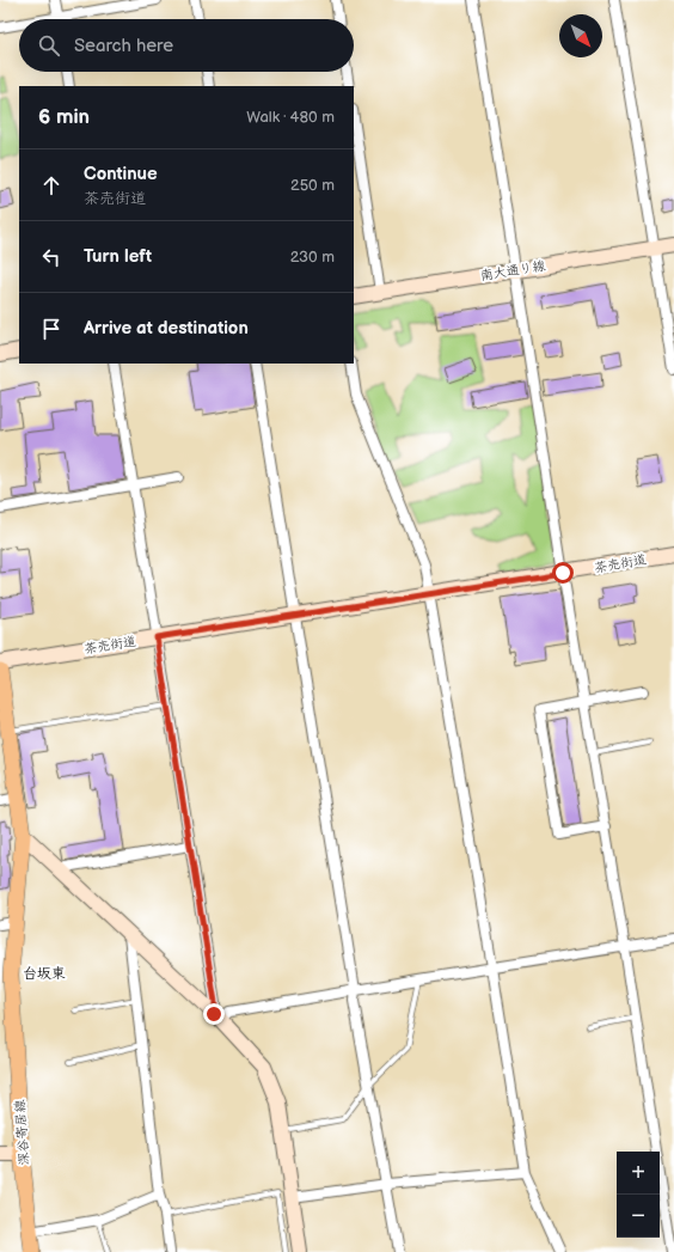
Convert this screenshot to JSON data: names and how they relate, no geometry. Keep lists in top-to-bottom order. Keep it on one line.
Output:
{"streets":{"main road":["深谷寄居線"],"street":["南大通り線","茶売街道"]},"districts":["台坂東"],"north":"bottom right","page":{"search":"Search here","heading":["6 min","Walk · 480 m"],"list":[["Continue","茶売街道","250 m"],["Turn left","230 m"],"Arrive at destination"],"map_buttons":["+","−"]}}
